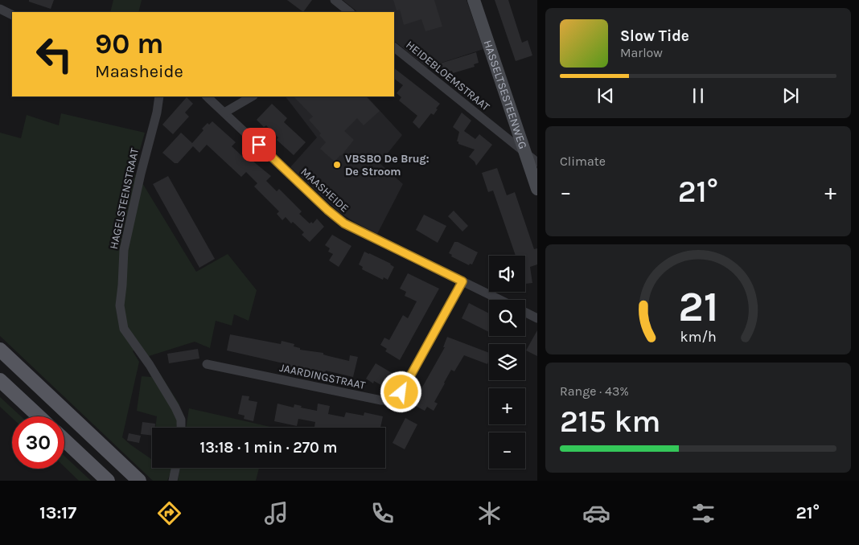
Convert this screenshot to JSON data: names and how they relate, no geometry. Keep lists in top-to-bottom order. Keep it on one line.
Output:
{"streets":{"street":["HEIDEBLOEMSTRAAT","HASSELTSESTEENWEG","MAASHEIDE","HAGELSTEENSTRAAT","JAARDINGSTRAAT"]},"crossings":[["HEIDEBLOEMSTRAAT","HASSELTSESTEENWEG"],["MAASHEIDE","JAARDINGSTRAAT"]],"places":["VBSBO De Brug: De Stroom"],"page":{"turn":["90 m","Maasheide"],"song":["Slow Tide","Marlow"],"tile":["Climate",["Range · 43%","215 km"]],"heat":["−","21°","+"],"map_buttons":["+","−"],"limit":"30","trip":"13:18 · 1 min · 270 m","tabs":["13:17","21°"],"gauge":["21","km/h"]}}
